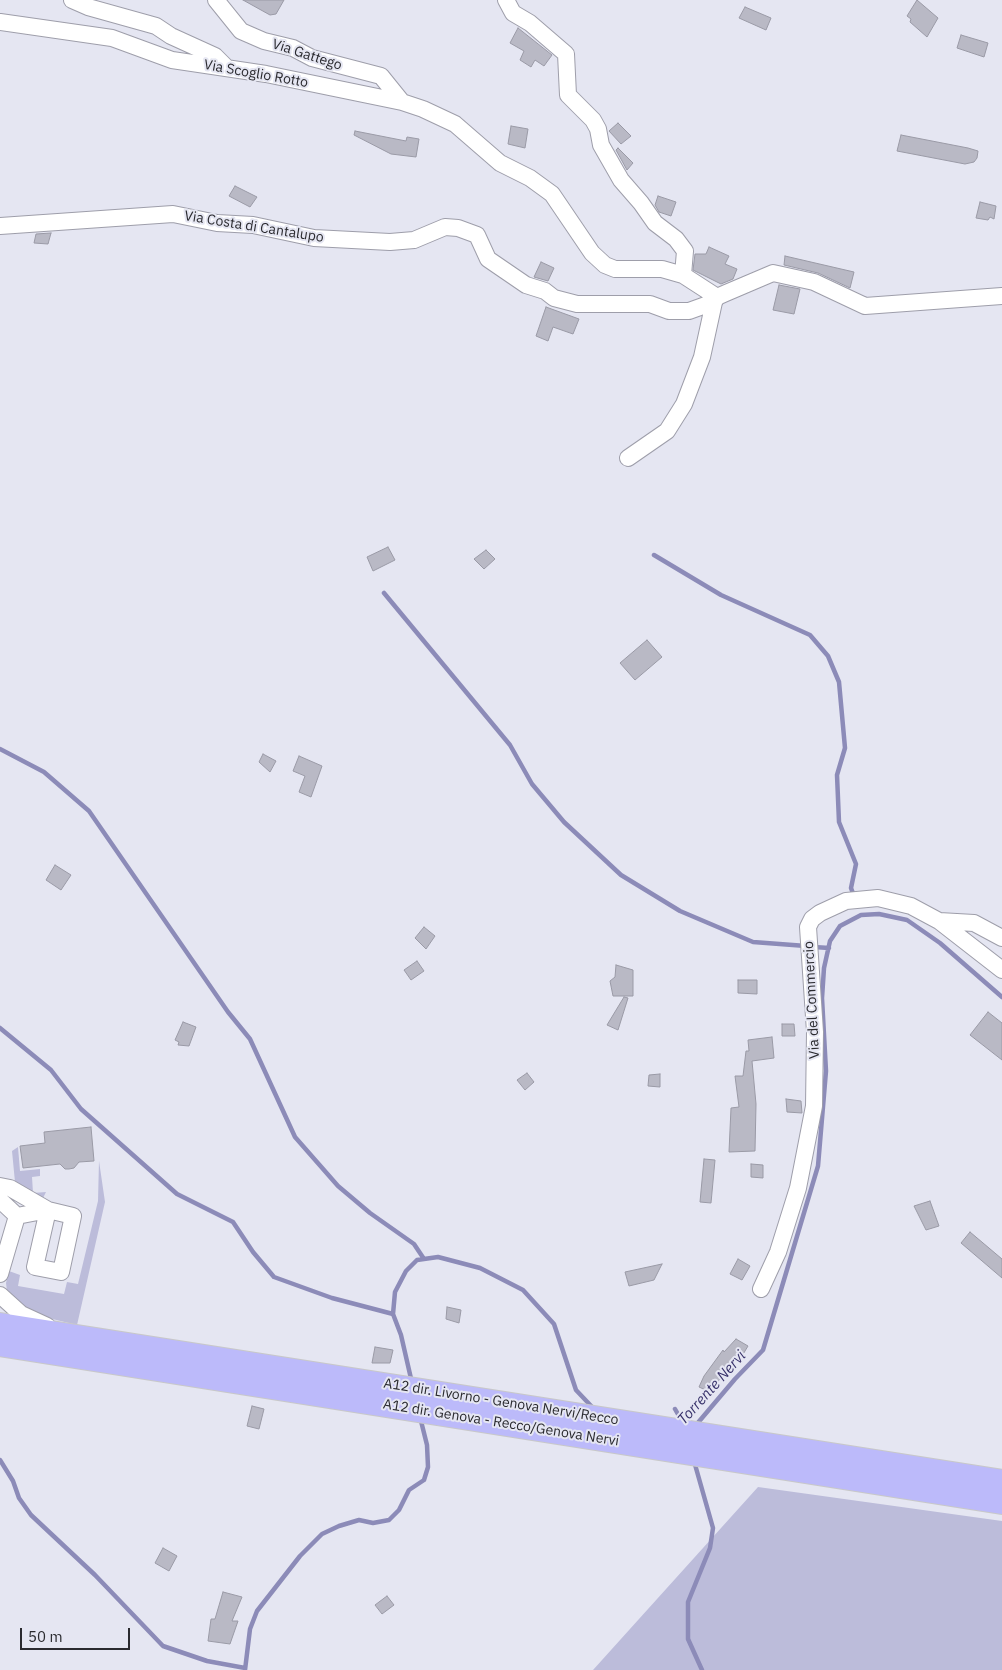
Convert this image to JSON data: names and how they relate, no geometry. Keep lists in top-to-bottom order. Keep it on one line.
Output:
{"streets":{"highway":["A12 dir. Genova - Recco/Genova Nervi"],"street":["Via Gattego","Via Scoglio Rotto","Via Costa di Cantalupo","Via del Commercio"]},"crossings":[["Via Gattego","Via Scoglio Rotto"]],"water":["Torrente Nervi"],"scale_bar":"50 m"}
